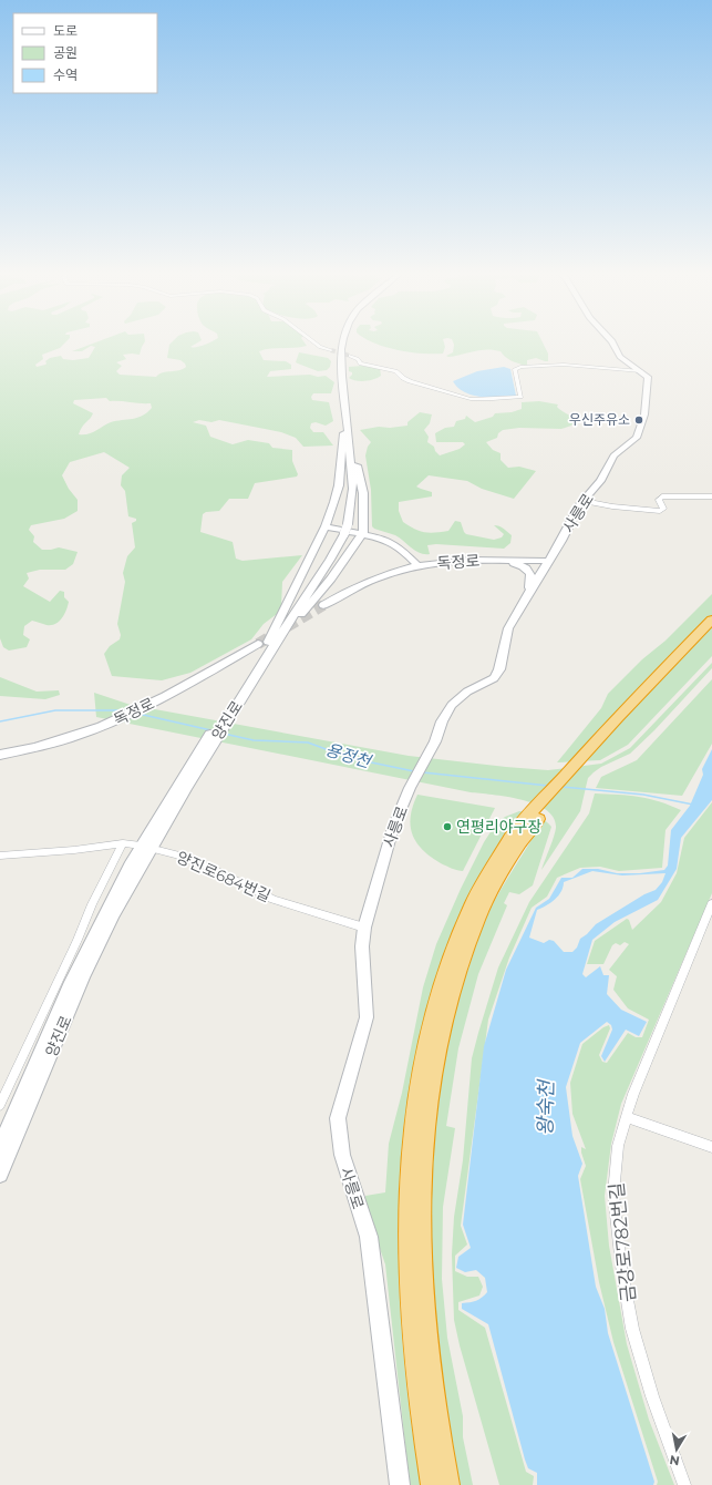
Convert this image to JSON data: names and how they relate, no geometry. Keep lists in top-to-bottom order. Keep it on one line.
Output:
{"streets":{"main road":["사릉로","독정로","양진로"],"street":["양진로684번길","금강로782번길"]},"crossings":[["사릉로","독정로"],["사릉로","양진로684번길"],["독정로","양진로"],["양진로","양진로684번길"]],"water":["용정천","왕숙천"],"places":["우신주유소","연평리야구장"],"legend":["도로","공원","수역"],"north":"bottom"}
